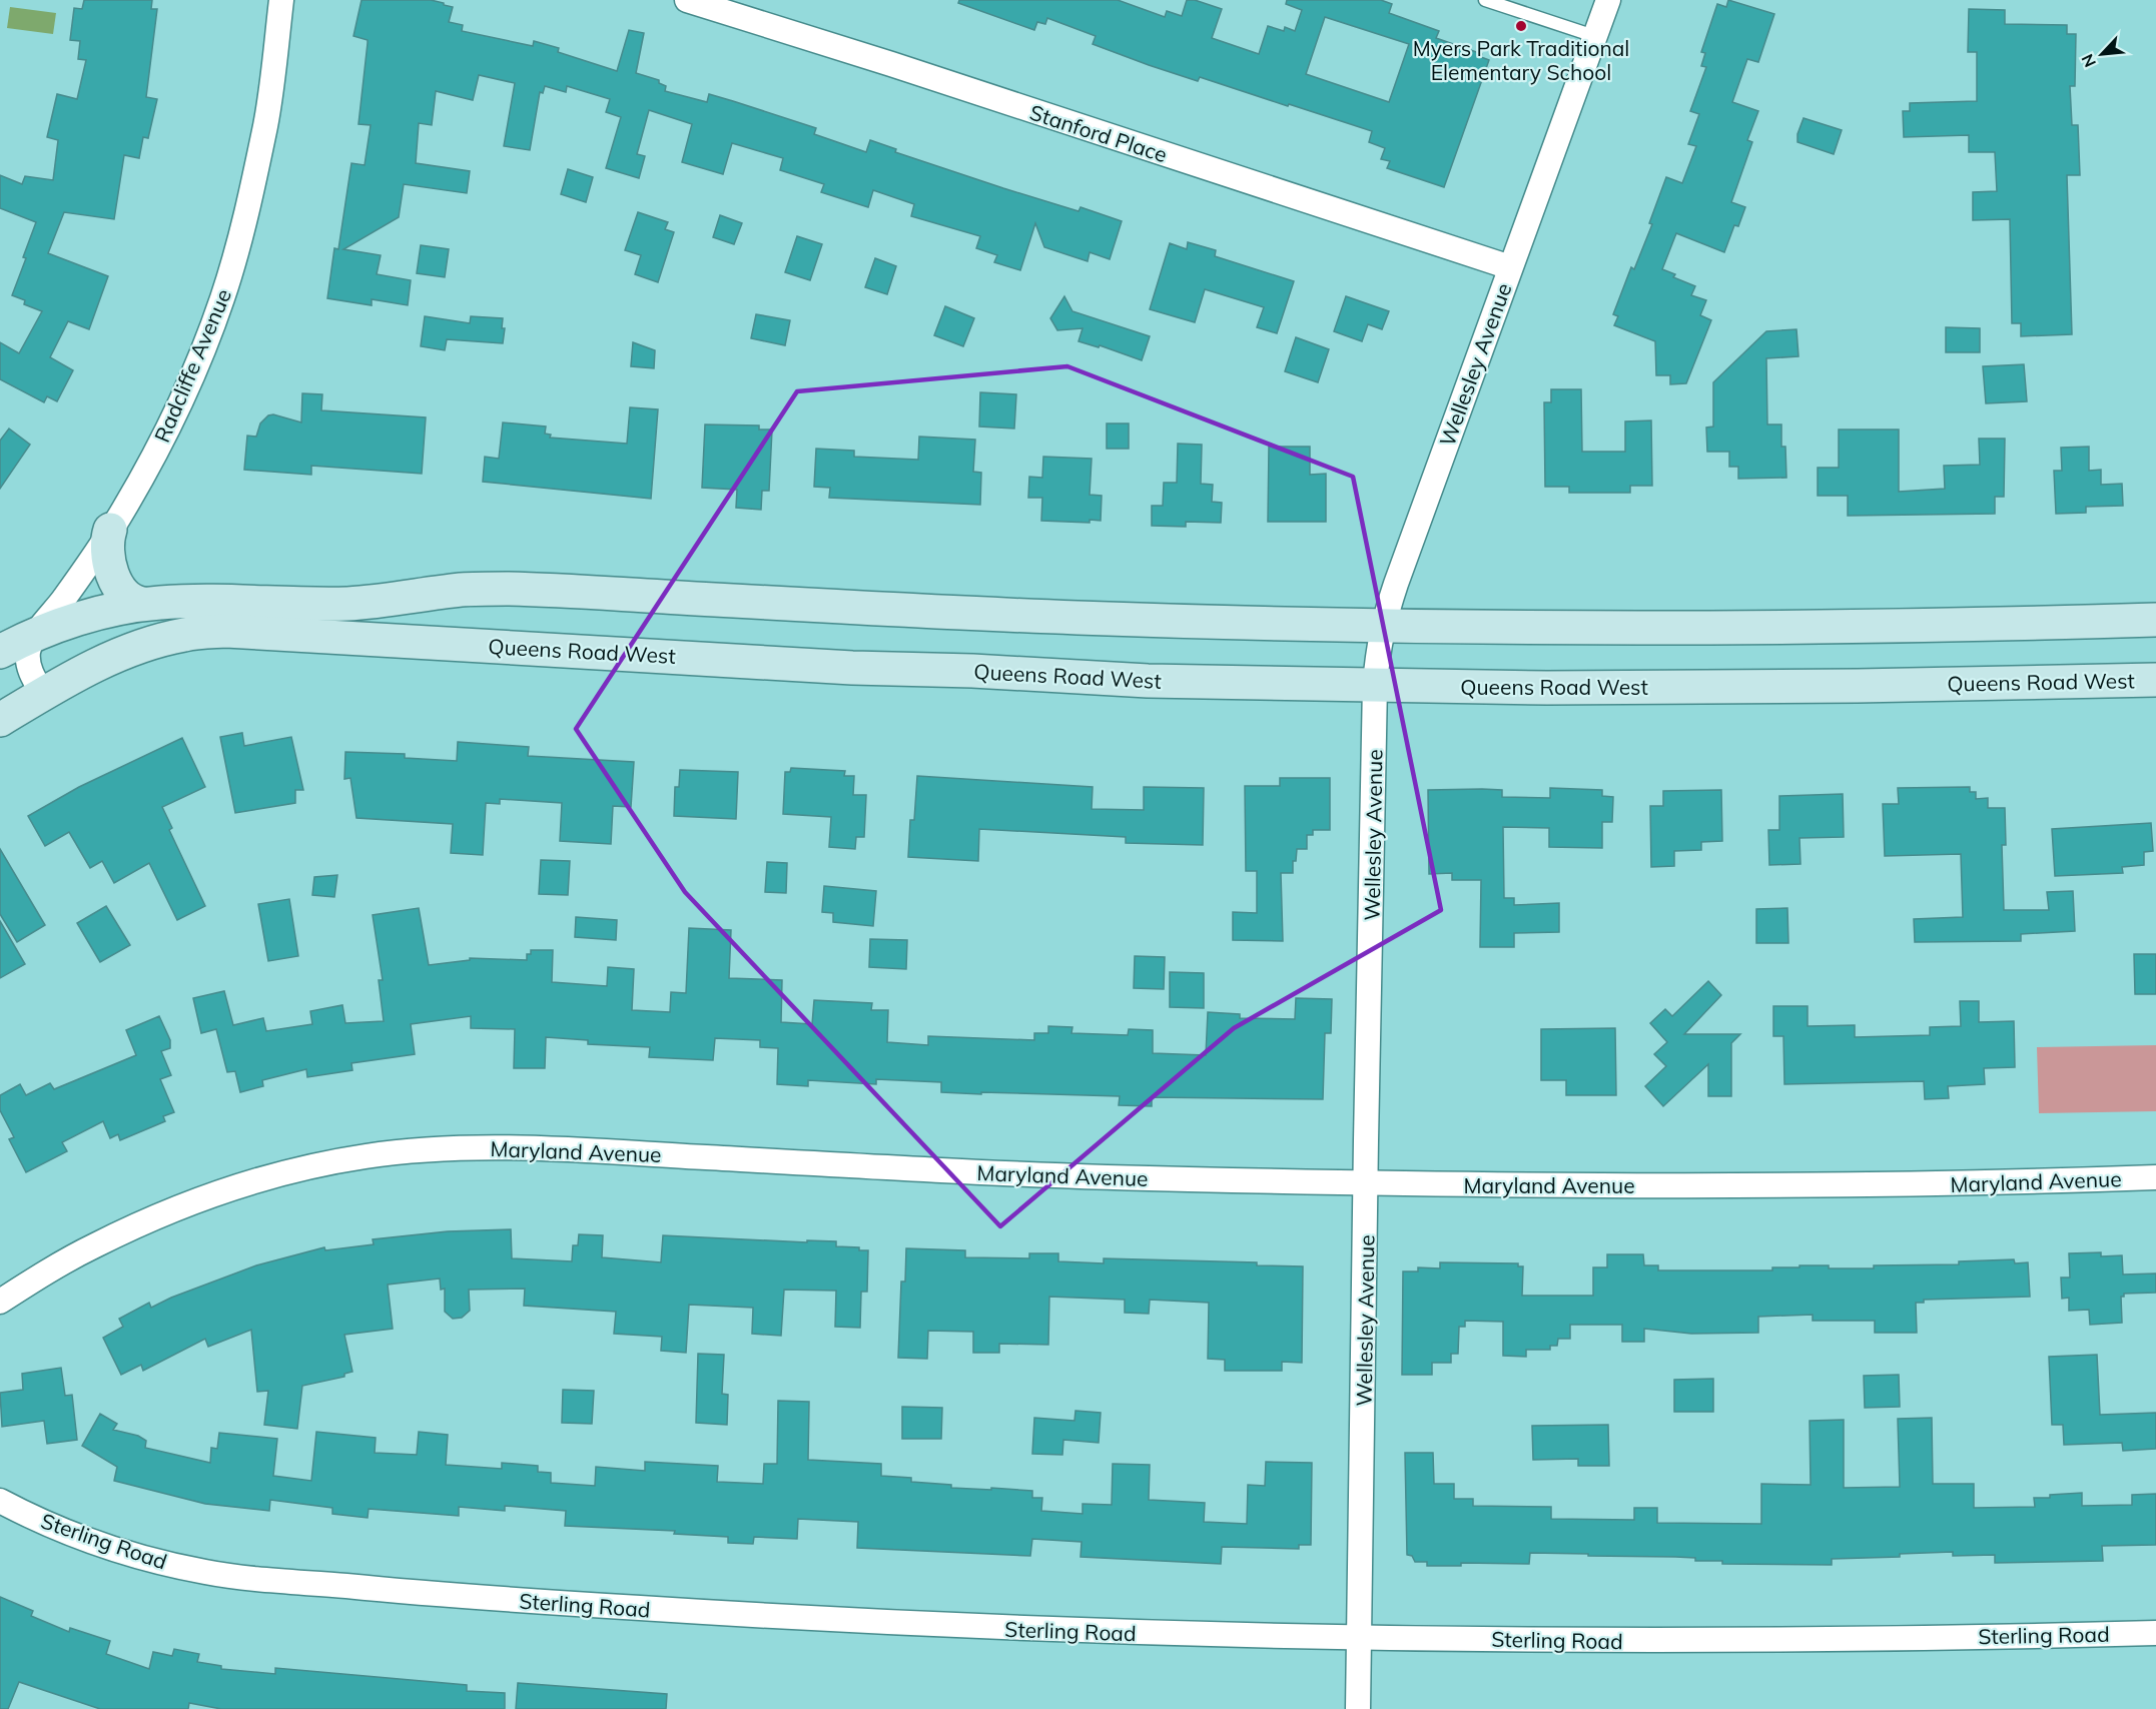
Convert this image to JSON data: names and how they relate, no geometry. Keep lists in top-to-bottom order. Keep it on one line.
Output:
{"streets":{"street":["Stanford Place","Wellesley Avenue","Radcliffe Avenue","Queens Road West","Maryland Avenue","Sterling Road"]},"crossings":[["Stanford Place","Wellesley Avenue"],["Wellesley Avenue","Queens Road West"],["Wellesley Avenue","Maryland Avenue"],["Wellesley Avenue","Sterling Road"],["Radcliffe Avenue","Queens Road West"]],"places":["Myers Park Traditional Elementary School"],"north":"bottom left"}
